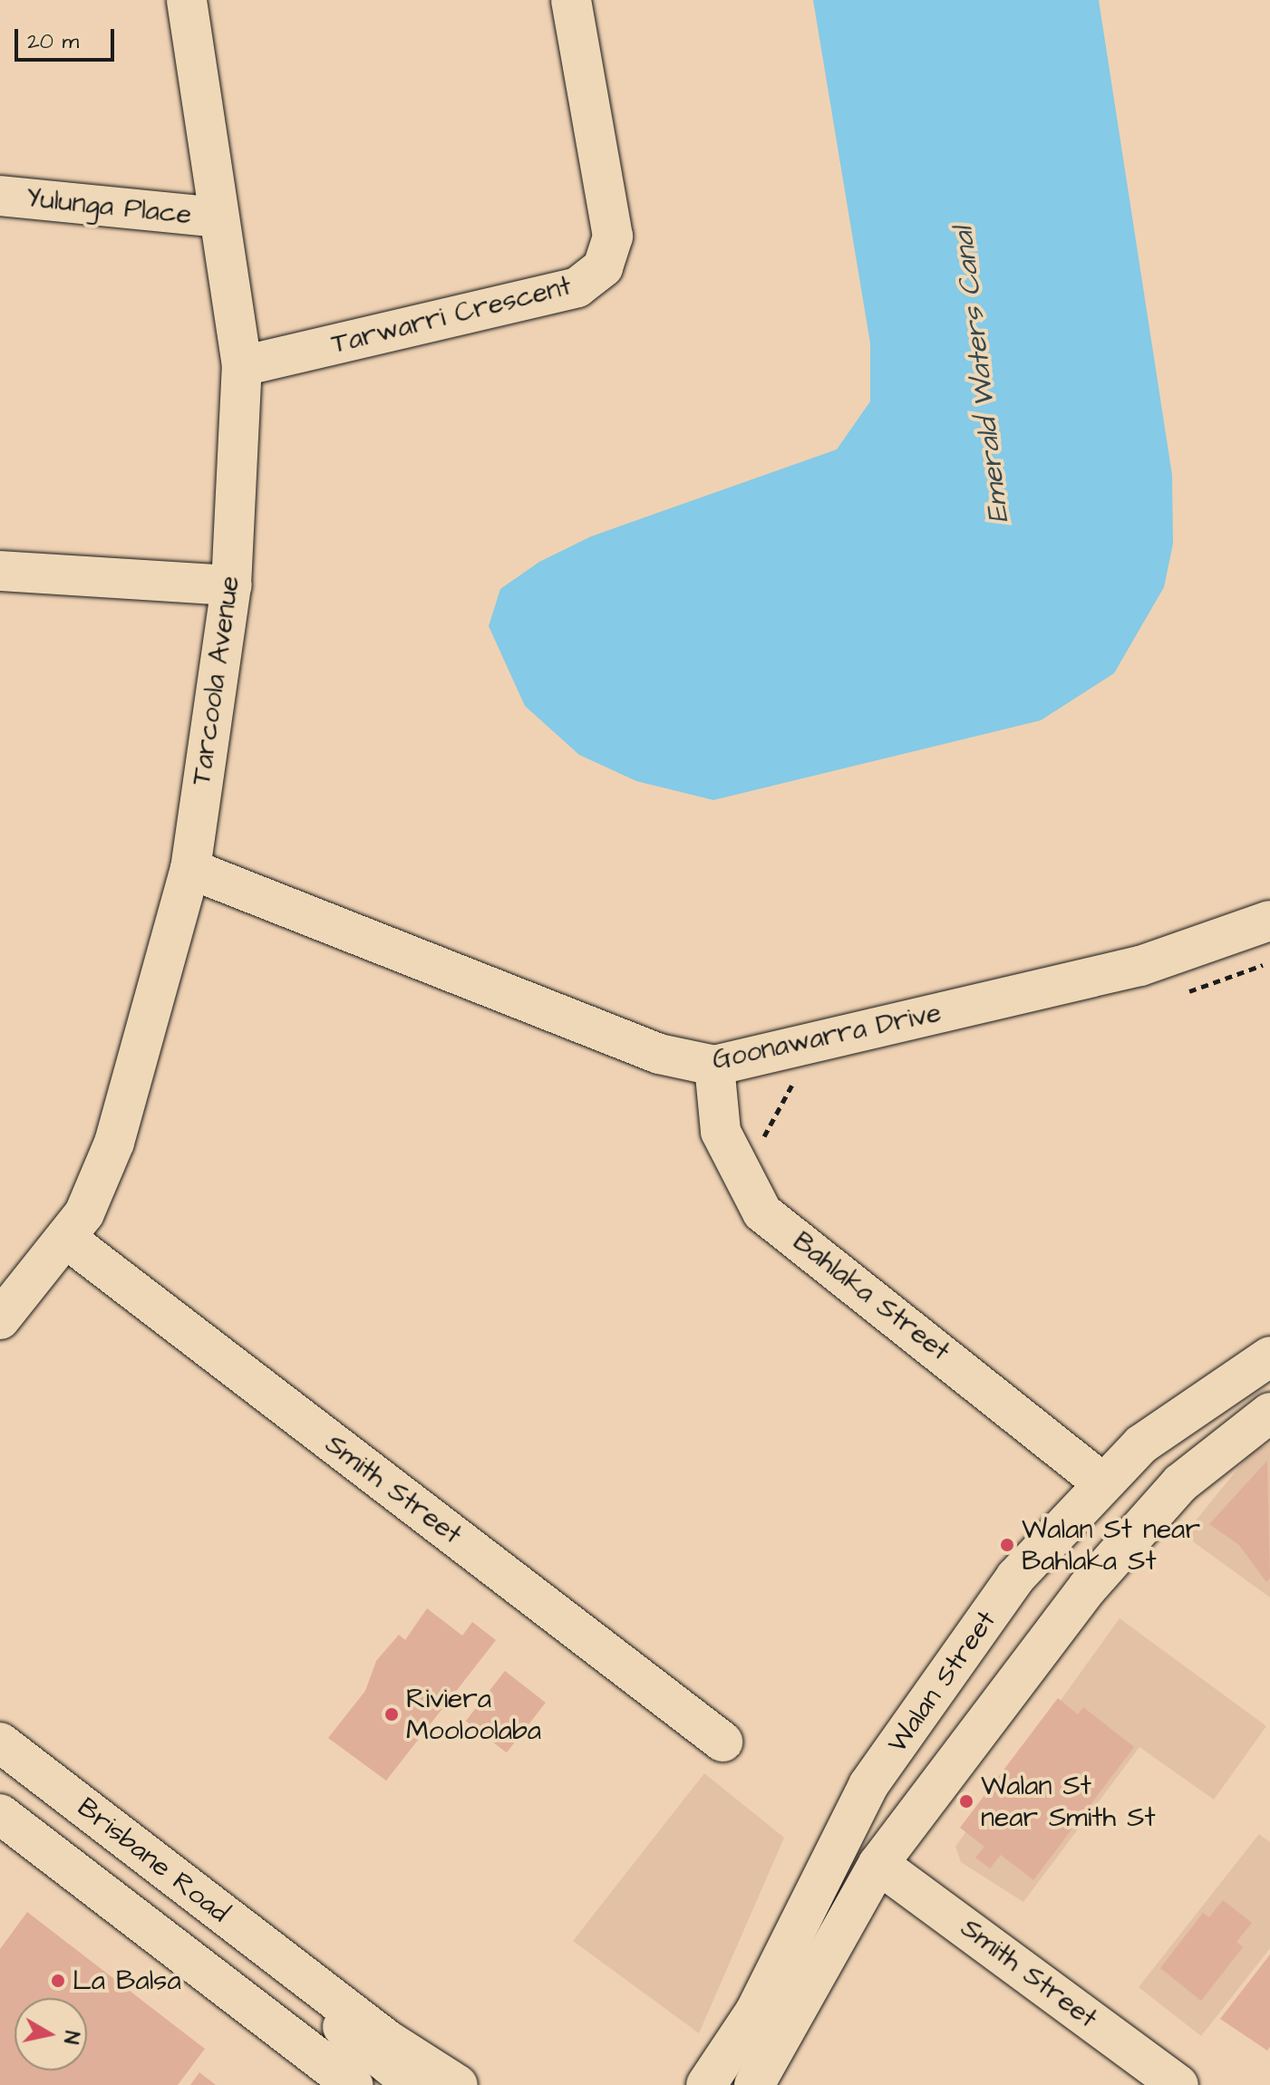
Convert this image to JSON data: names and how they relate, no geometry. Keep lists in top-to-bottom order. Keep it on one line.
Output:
{"streets":{"street":["Yulunga Place","Tarwarri Crescent","Tarcoola Avenue","Goonawarra Drive","Bahlaka Street","Smith Street","Walan Street","Brisbane Road"]},"crossings":[["Yulunga Place","Tarcoola Avenue"],["Tarwarri Crescent","Tarcoola Avenue"],["Tarcoola Avenue","Goonawarra Drive"],["Tarcoola Avenue","Smith Street"],["Goonawarra Drive","Bahlaka Street"],["Bahlaka Street","Walan Street"],["Smith Street","Walan Street"]],"water":["Emerald Waters Canal"],"places":["Walan St near Bahlaka St","Riviera Mooloolaba","Walan St near Smith St","La Balsa"],"scale_bar":"20 m","north":"right"}
